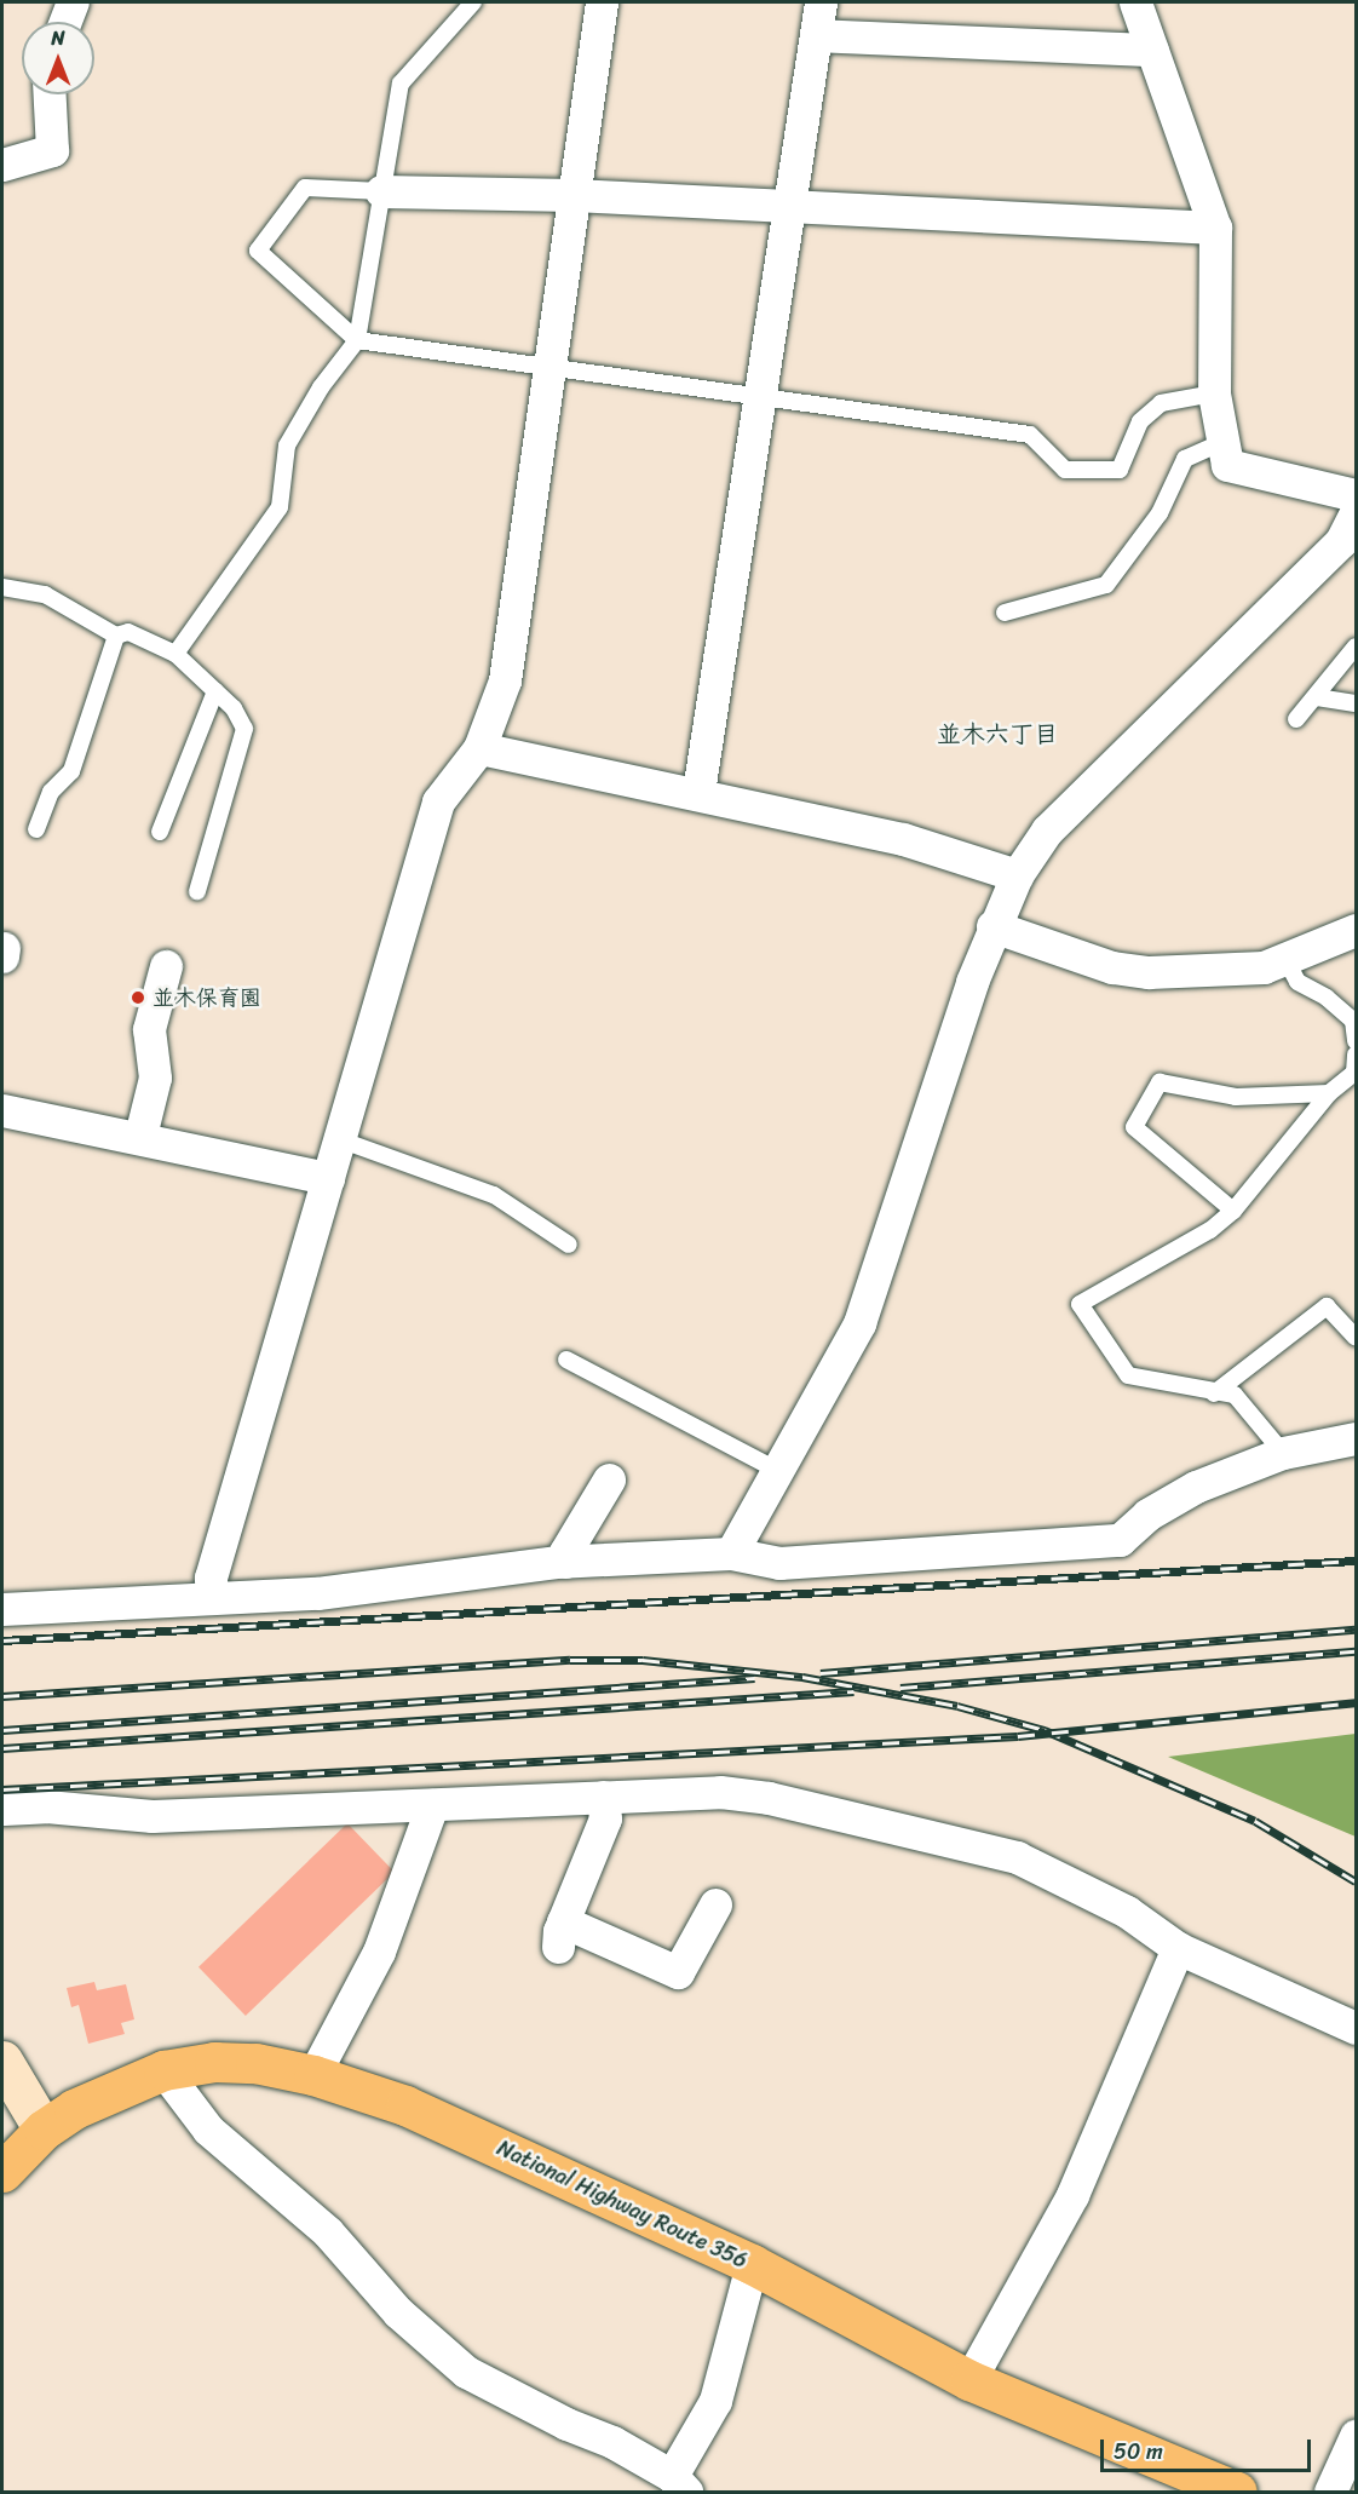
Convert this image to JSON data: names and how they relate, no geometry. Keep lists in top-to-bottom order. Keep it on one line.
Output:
{"streets":{"highway":["National Highway Route 356"]},"districts":["並木六丁目"],"places":["並木保育園"],"scale_bar":"50 m","north":"top"}
